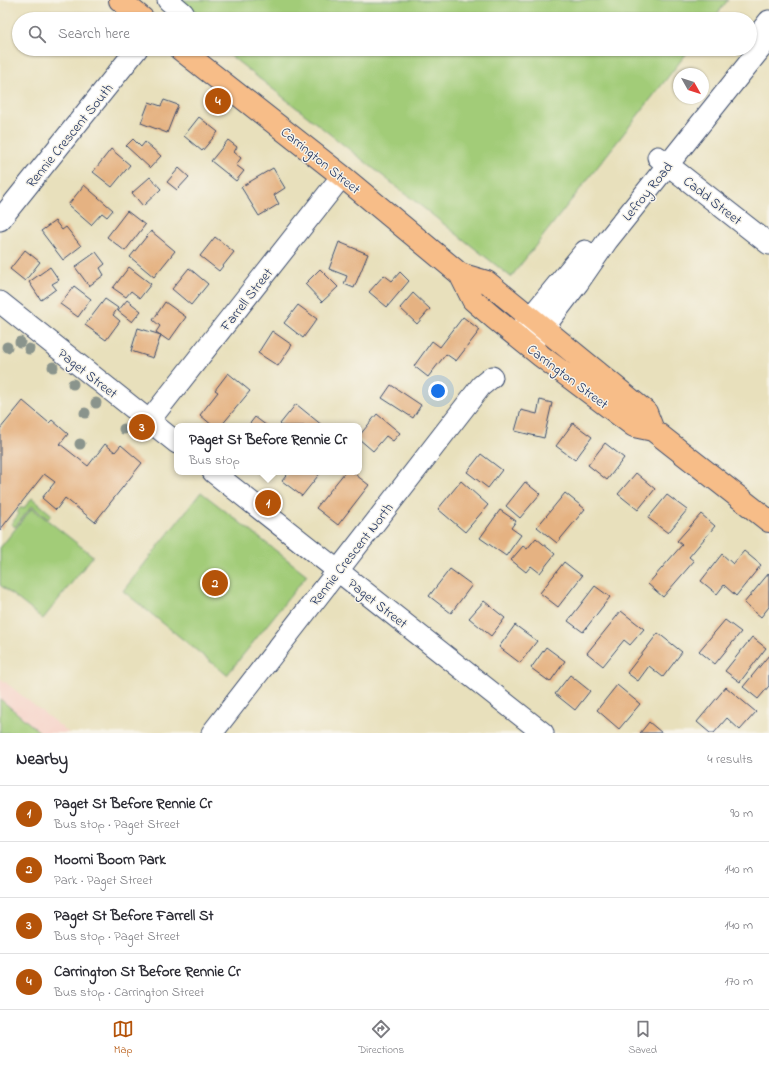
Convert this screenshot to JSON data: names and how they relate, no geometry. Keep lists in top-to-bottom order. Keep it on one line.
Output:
{"streets":{"main road":["Carrington Street"],"street":["Rennie Crescent South","Lefroy Road","Cadd Street","Farrell Street","Paget Street","Rennie Crescent North"]},"crossings":[["Carrington Street","Lefroy Road"],["Carrington Street","Farrell Street"],["Lefroy Road","Cadd Street"],["Farrell Street","Paget Street"],["Paget Street","Rennie Crescent North"]],"north":"bottom right","page":{"search":"Search here","pins":["4","3","1","2"],"popup":["Paget St Before Rennie Cr","Bus stop"],"heading":["Nearby","4 results"],"list":[{"mark":"1","name":"Paget St Before Rennie Cr","note":"Bus stop · Paget Street","value":"90 m"},{"mark":"2","name":"Moorni Boorn Park","note":"Park · Paget Street","value":"140 m"},{"mark":"3","name":"Paget St Before Farrell St","note":"Bus stop · Paget Street","value":"140 m"},{"mark":"4","name":"Carrington St Before Rennie Cr","note":"Bus stop · Carrington Street","value":"170 m"}],"nav":["Map","Directions","Saved"]}}
